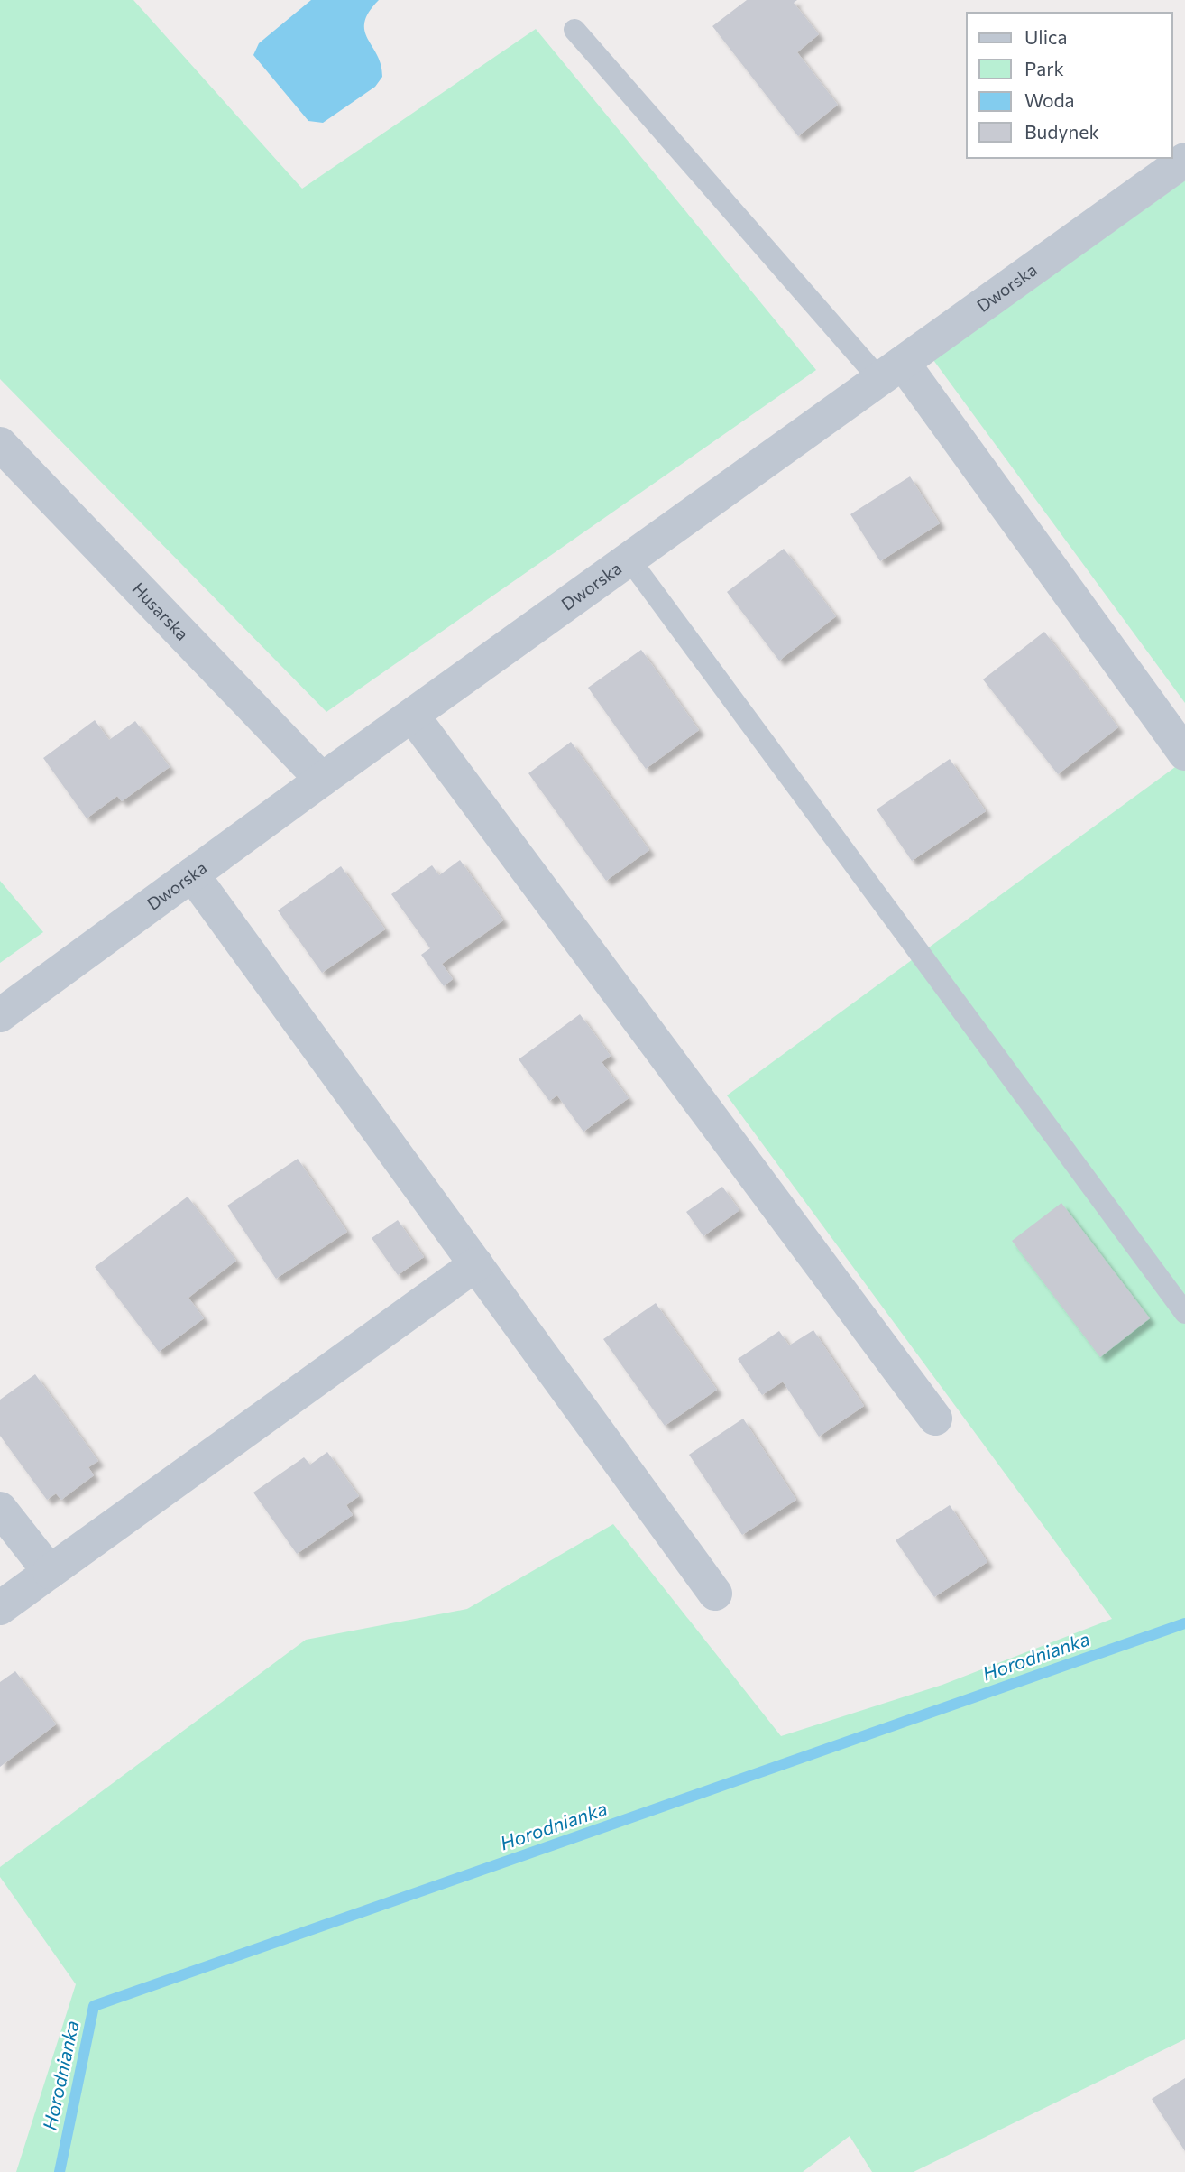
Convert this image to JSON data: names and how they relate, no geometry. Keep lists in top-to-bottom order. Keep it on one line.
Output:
{"streets":{"street":["Dworska","Husarska"]},"crossings":[["Dworska","Husarska"]],"water":["Horodnianka"],"legend":["Ulica","Park","Woda","Budynek"]}
